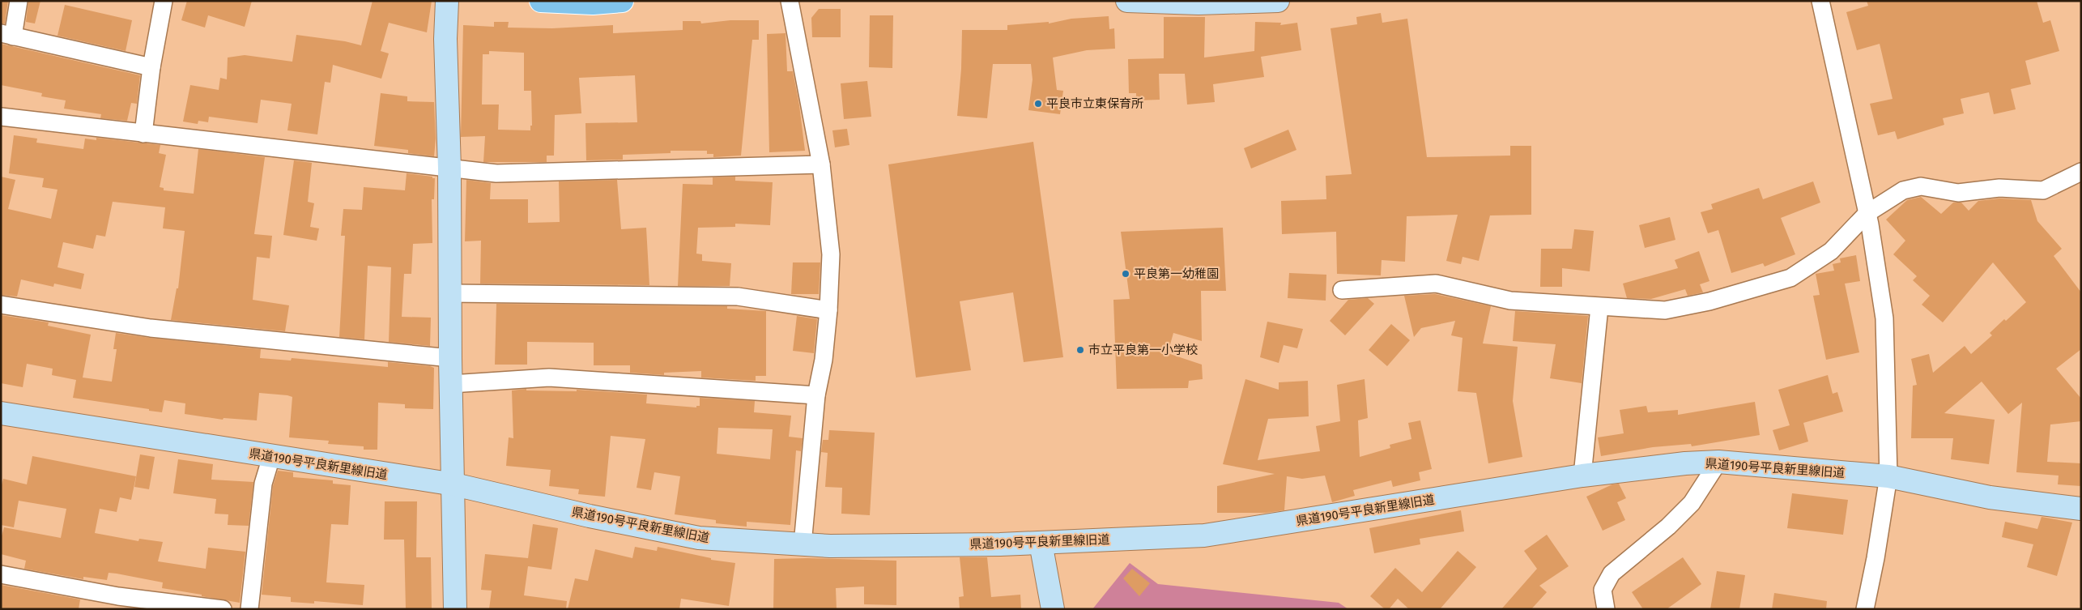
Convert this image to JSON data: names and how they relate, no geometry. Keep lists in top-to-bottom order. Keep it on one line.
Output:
{"streets":{"street":["県道190号平良新里線旧道"]},"places":["平良市立東保育所","平良第一幼稚園","市立平良第一小学校"]}
